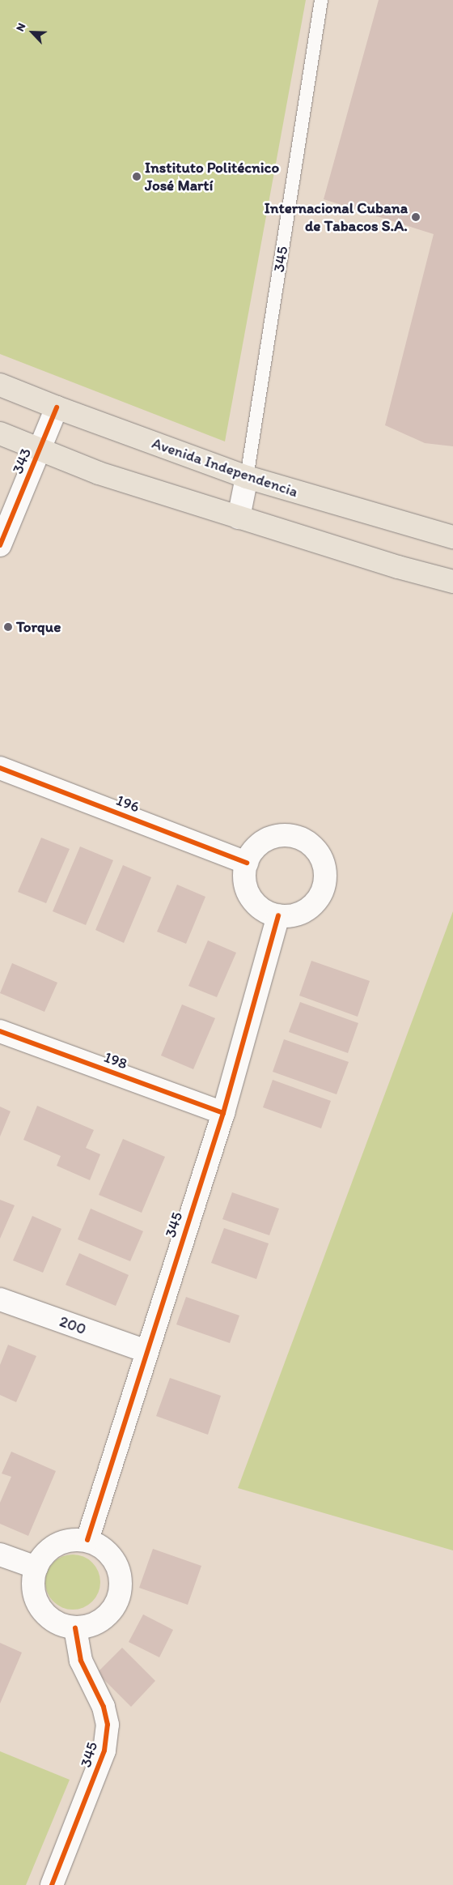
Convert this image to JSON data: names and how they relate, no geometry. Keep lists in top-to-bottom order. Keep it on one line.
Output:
{"streets":{"main road":["Avenida Independencia"],"street":["345","343","196","198","200"]},"crossings":[["345","Avenida Independencia"],["345","196"],["345","198"],["345","200"],["343","Avenida Independencia"]],"places":["Instituto Politécnico José Martí","Internacional Cubana de Tabacos S.A.","Torque"],"north":"top left"}
